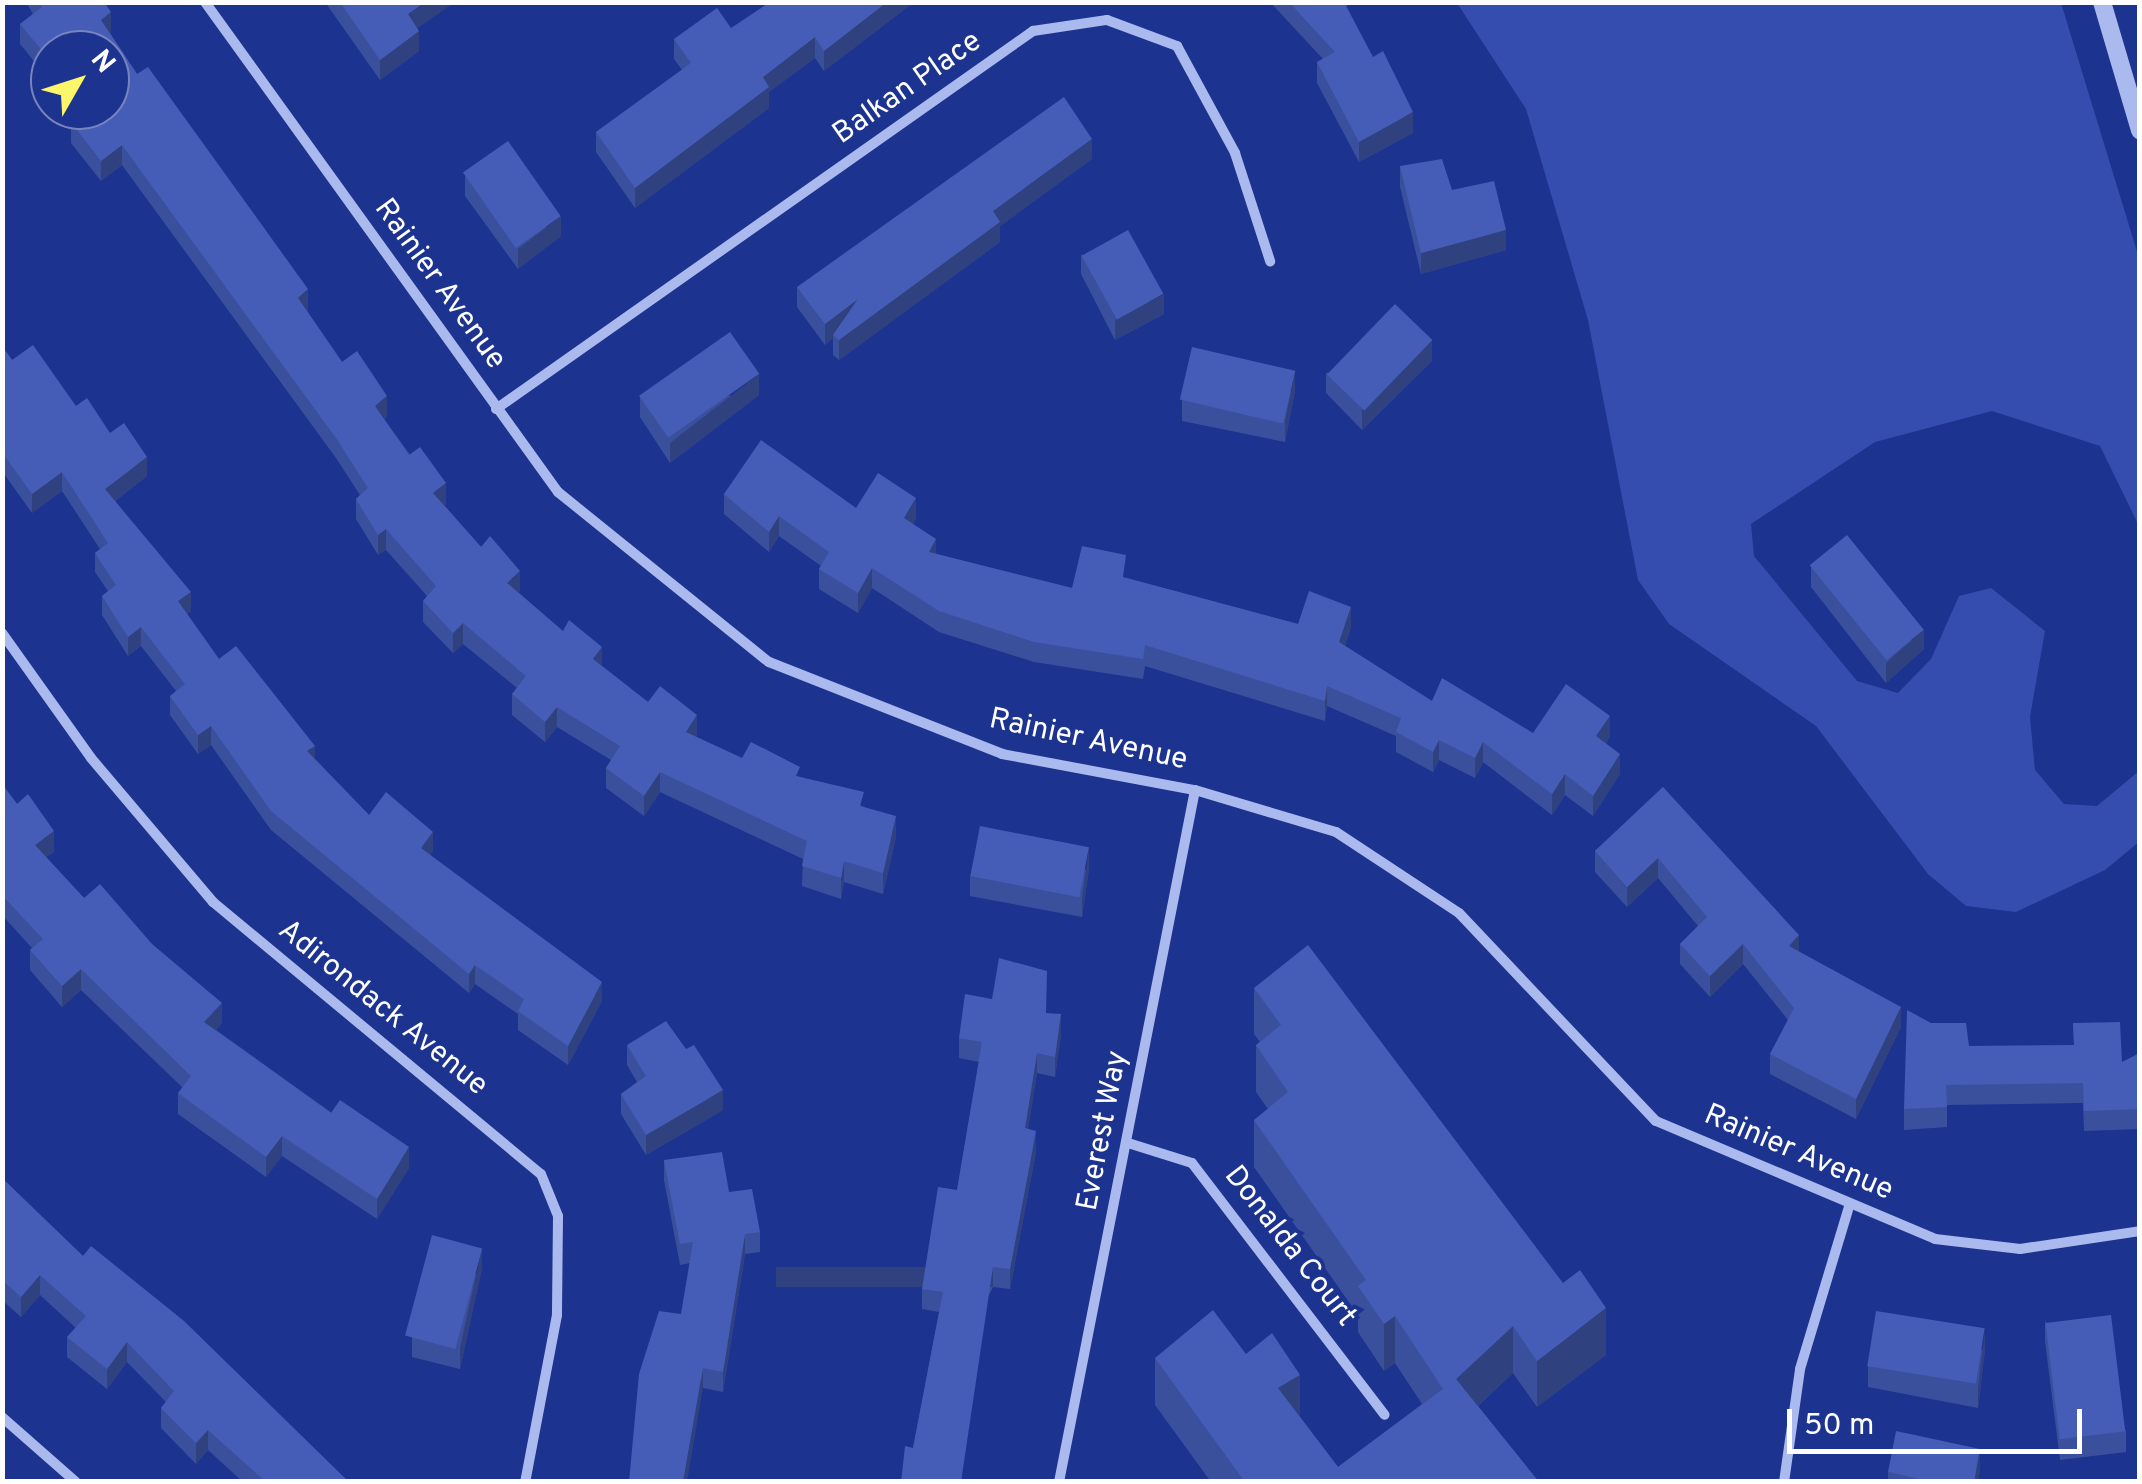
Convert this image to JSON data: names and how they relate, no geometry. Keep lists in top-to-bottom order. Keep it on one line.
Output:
{"streets":{"street":["Balkan Place","Rainier Avenue","Adirondack Avenue","Everest Way","Donalda Court"]},"crossings":[["Balkan Place","Rainier Avenue"],["Rainier Avenue","Everest Way"],["Everest Way","Donalda Court"]],"scale_bar":"50 m","north":"top right"}
